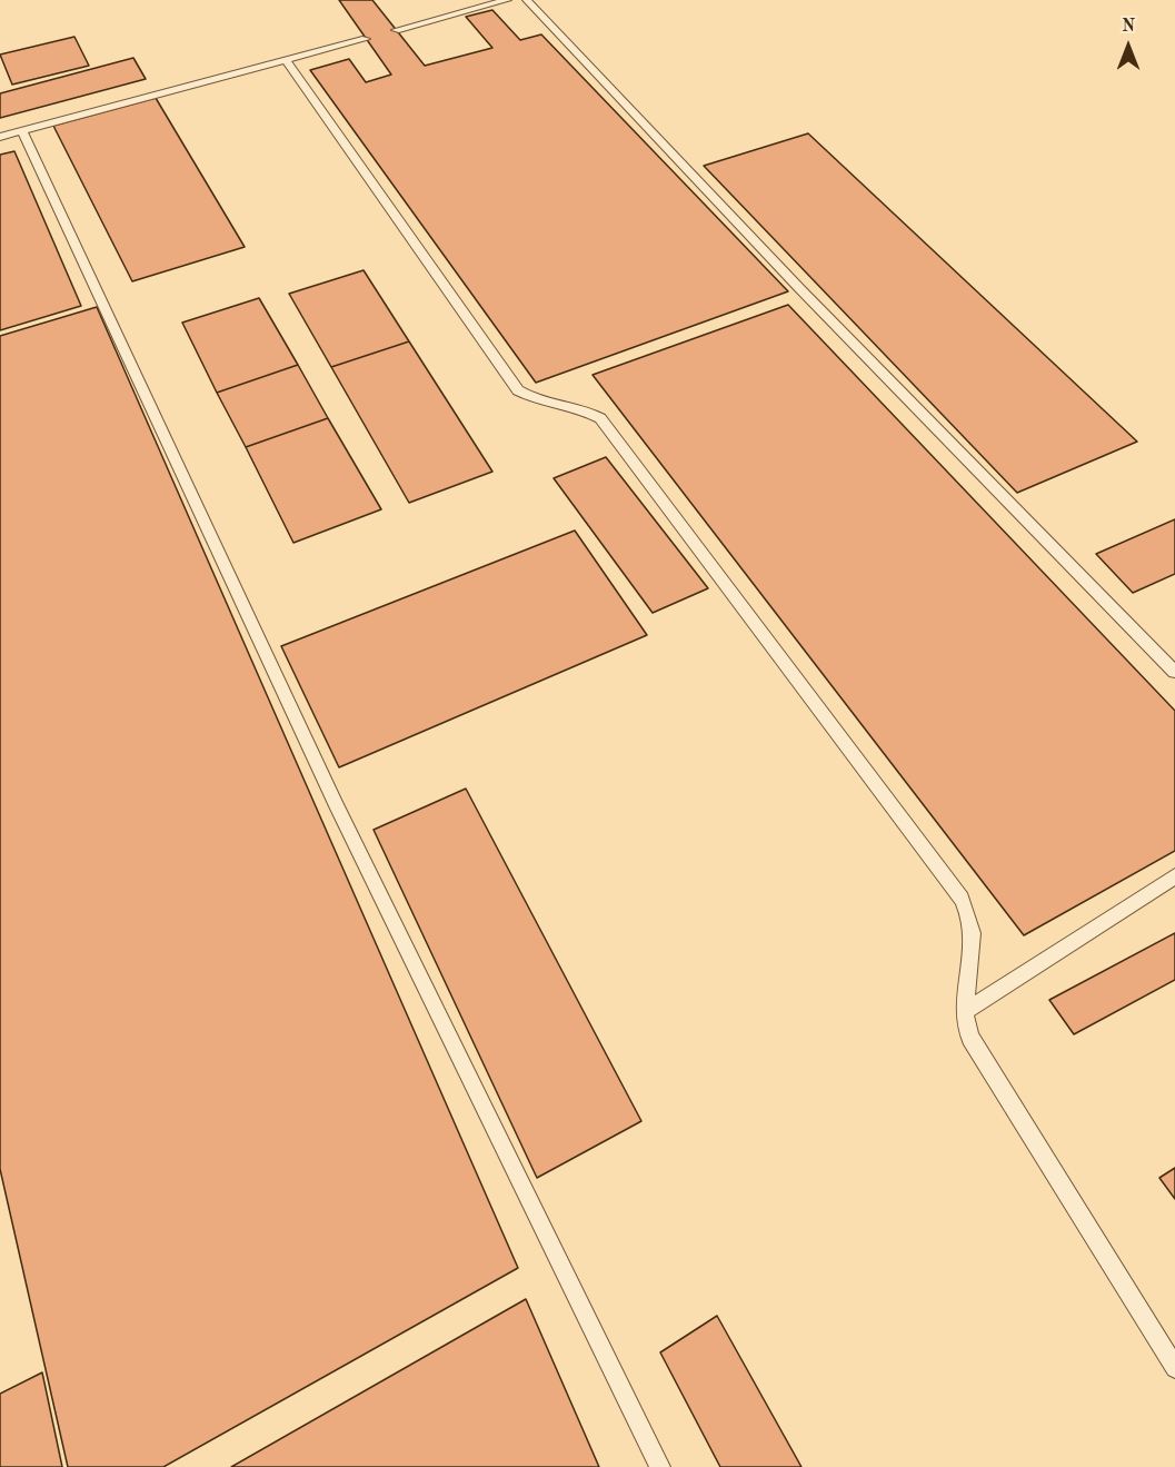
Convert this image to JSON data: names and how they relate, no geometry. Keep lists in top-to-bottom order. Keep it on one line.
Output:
{"north":"top"}
